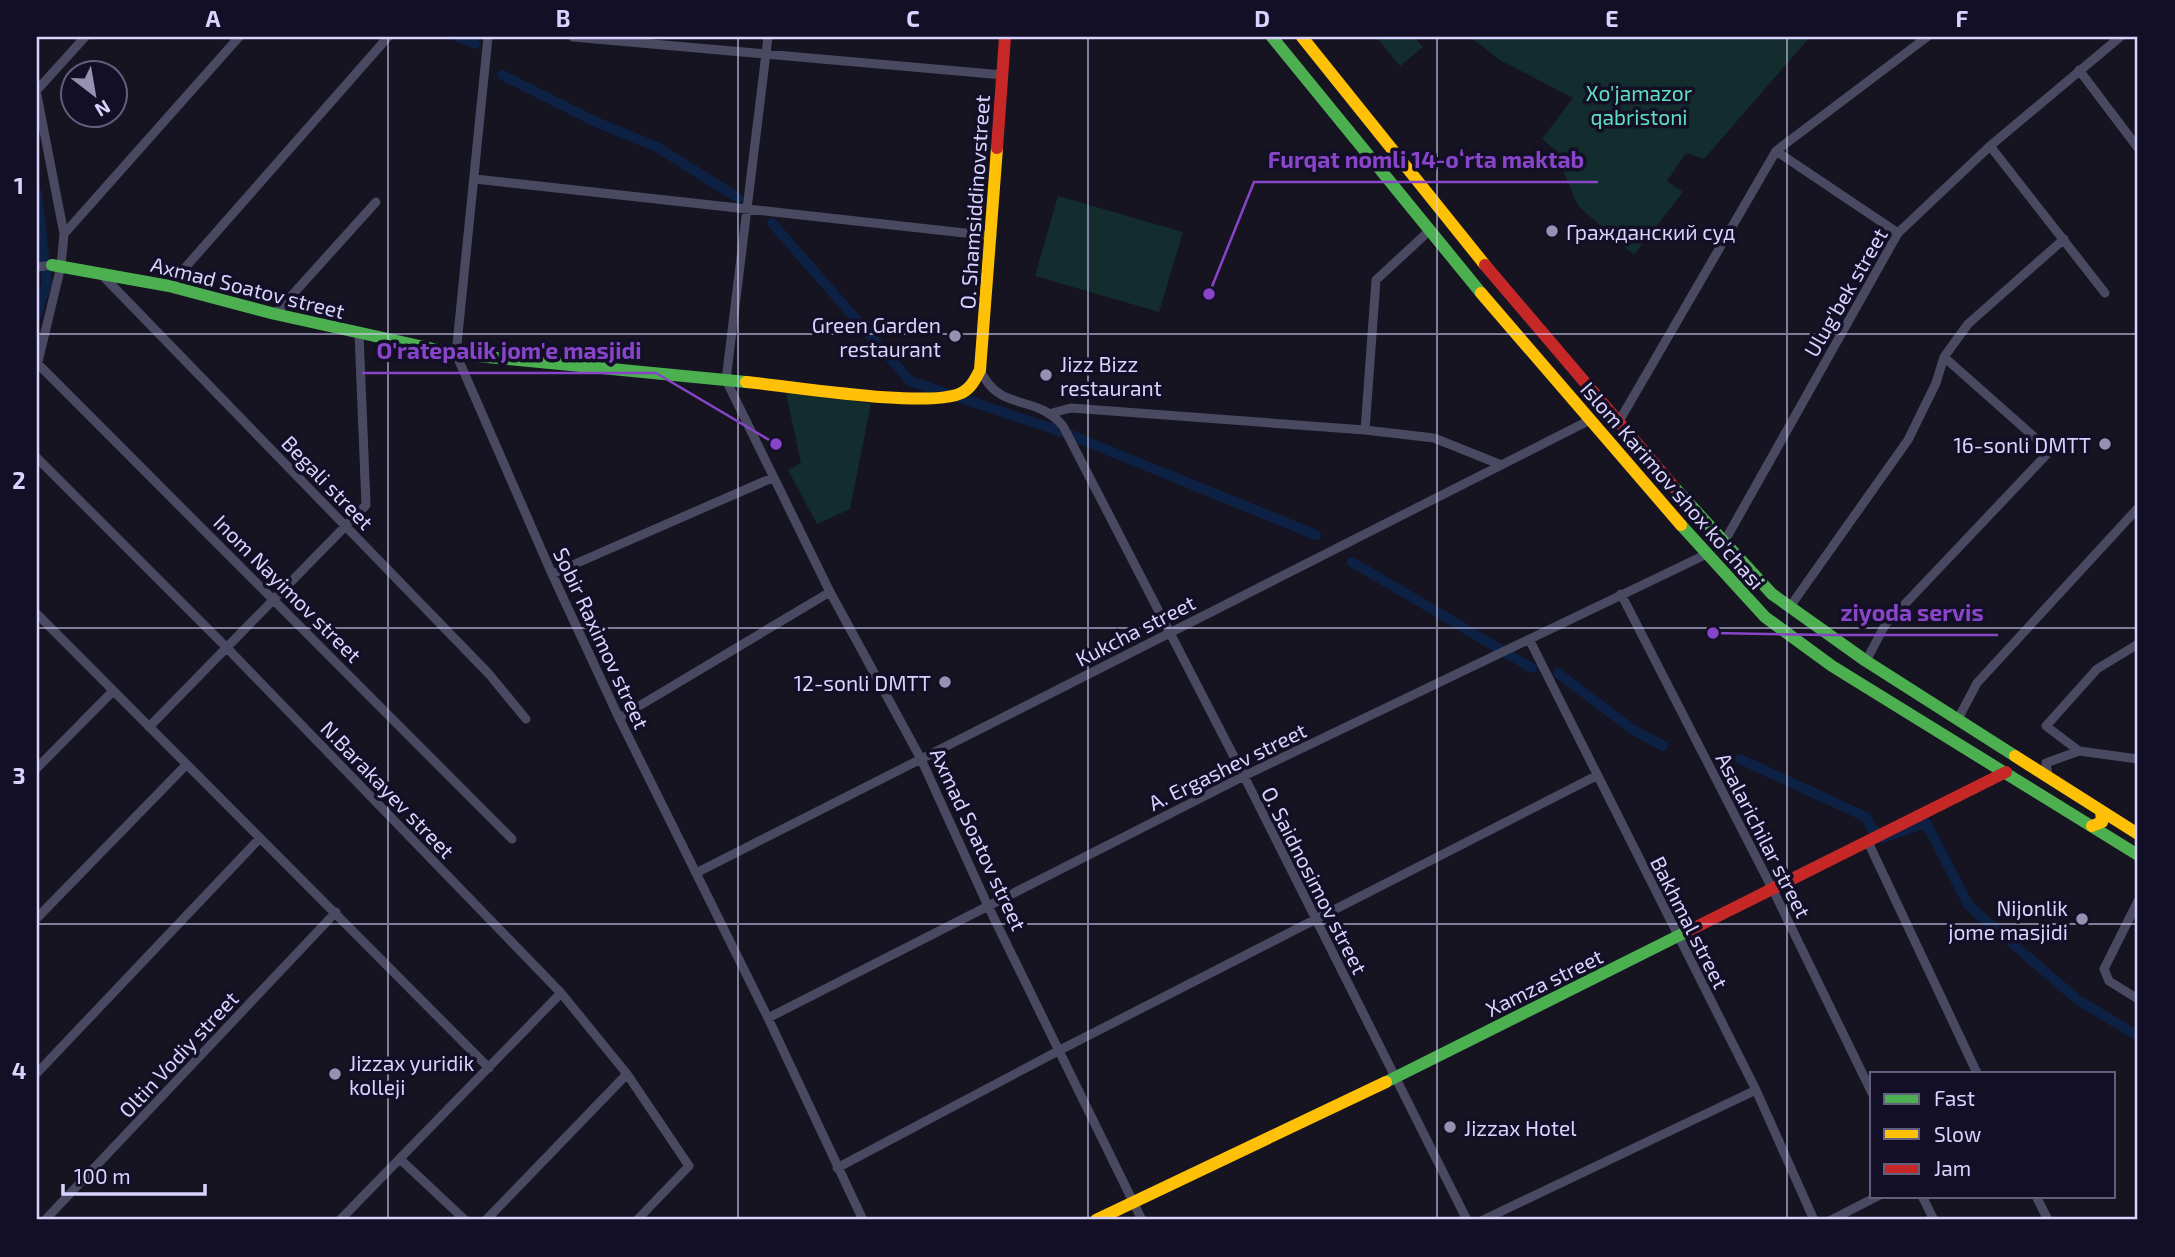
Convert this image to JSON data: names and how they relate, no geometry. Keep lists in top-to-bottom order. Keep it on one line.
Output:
{"streets":{"main road":["O. Shamsiddinovstreet","Axmad Soatov street","Islom Karimov shox ko'chasi","Xamza street"],"street":["Ulug'bek street","Begali street","Inom Nayimov street","Kukcha street","Sobir Raximov street","A. Ergashev street","N.Barakayev street","Asalarichilar street","O. Saidnosimov street","Bakhmal street","Oltin Vodiy street"]},"crossings":[["O. Shamsiddinovstreet","Axmad Soatov street"],["Axmad Soatov street","Begali street"],["Axmad Soatov street","Kukcha street"],["Axmad Soatov street","Sobir Raximov street"],["Axmad Soatov street","A. Ergashev street"],["Axmad Soatov street","Xamza street"],["Ulug'bek street","Islom Karimov shox ko'chasi"],["Islom Karimov shox ko'chasi","Kukcha street"],["Islom Karimov shox ko'chasi","A. Ergashev street"],["Islom Karimov shox ko'chasi","Xamza street"],["Kukcha street","Sobir Raximov street"],["Kukcha street","O. Saidnosimov street"],["Sobir Raximov street","A. Ergashev street"],["A. Ergashev street","Asalarichilar street"],["A. Ergashev street","O. Saidnosimov street"],["A. Ergashev street","Bakhmal street"],["Asalarichilar street","Xamza street"],["O. Saidnosimov street","Xamza street"],["Bakhmal street","Xamza street"]],"parks":["Xo'jamazor qabristoni"],"places":["Гражданский суд","Furqat nomli 14-oʻrta maktab","Green Garden restaurant","Jizz Bizz restaurant","O'ratepalik jom'e masjidi","16-sonli DMTT","ziyoda servis","12-sonli DMTT","Nijonlik jome masjidi","Jizzax yuridik kolleji","Jizzax Hotel"],"legend":["Fast","Slow","Jam"],"scale_bar":"100 m","north":"bottom right","grid":{"columns":["A","B","C","D","E","F"],"rows":["1","2","3","4"]}}
